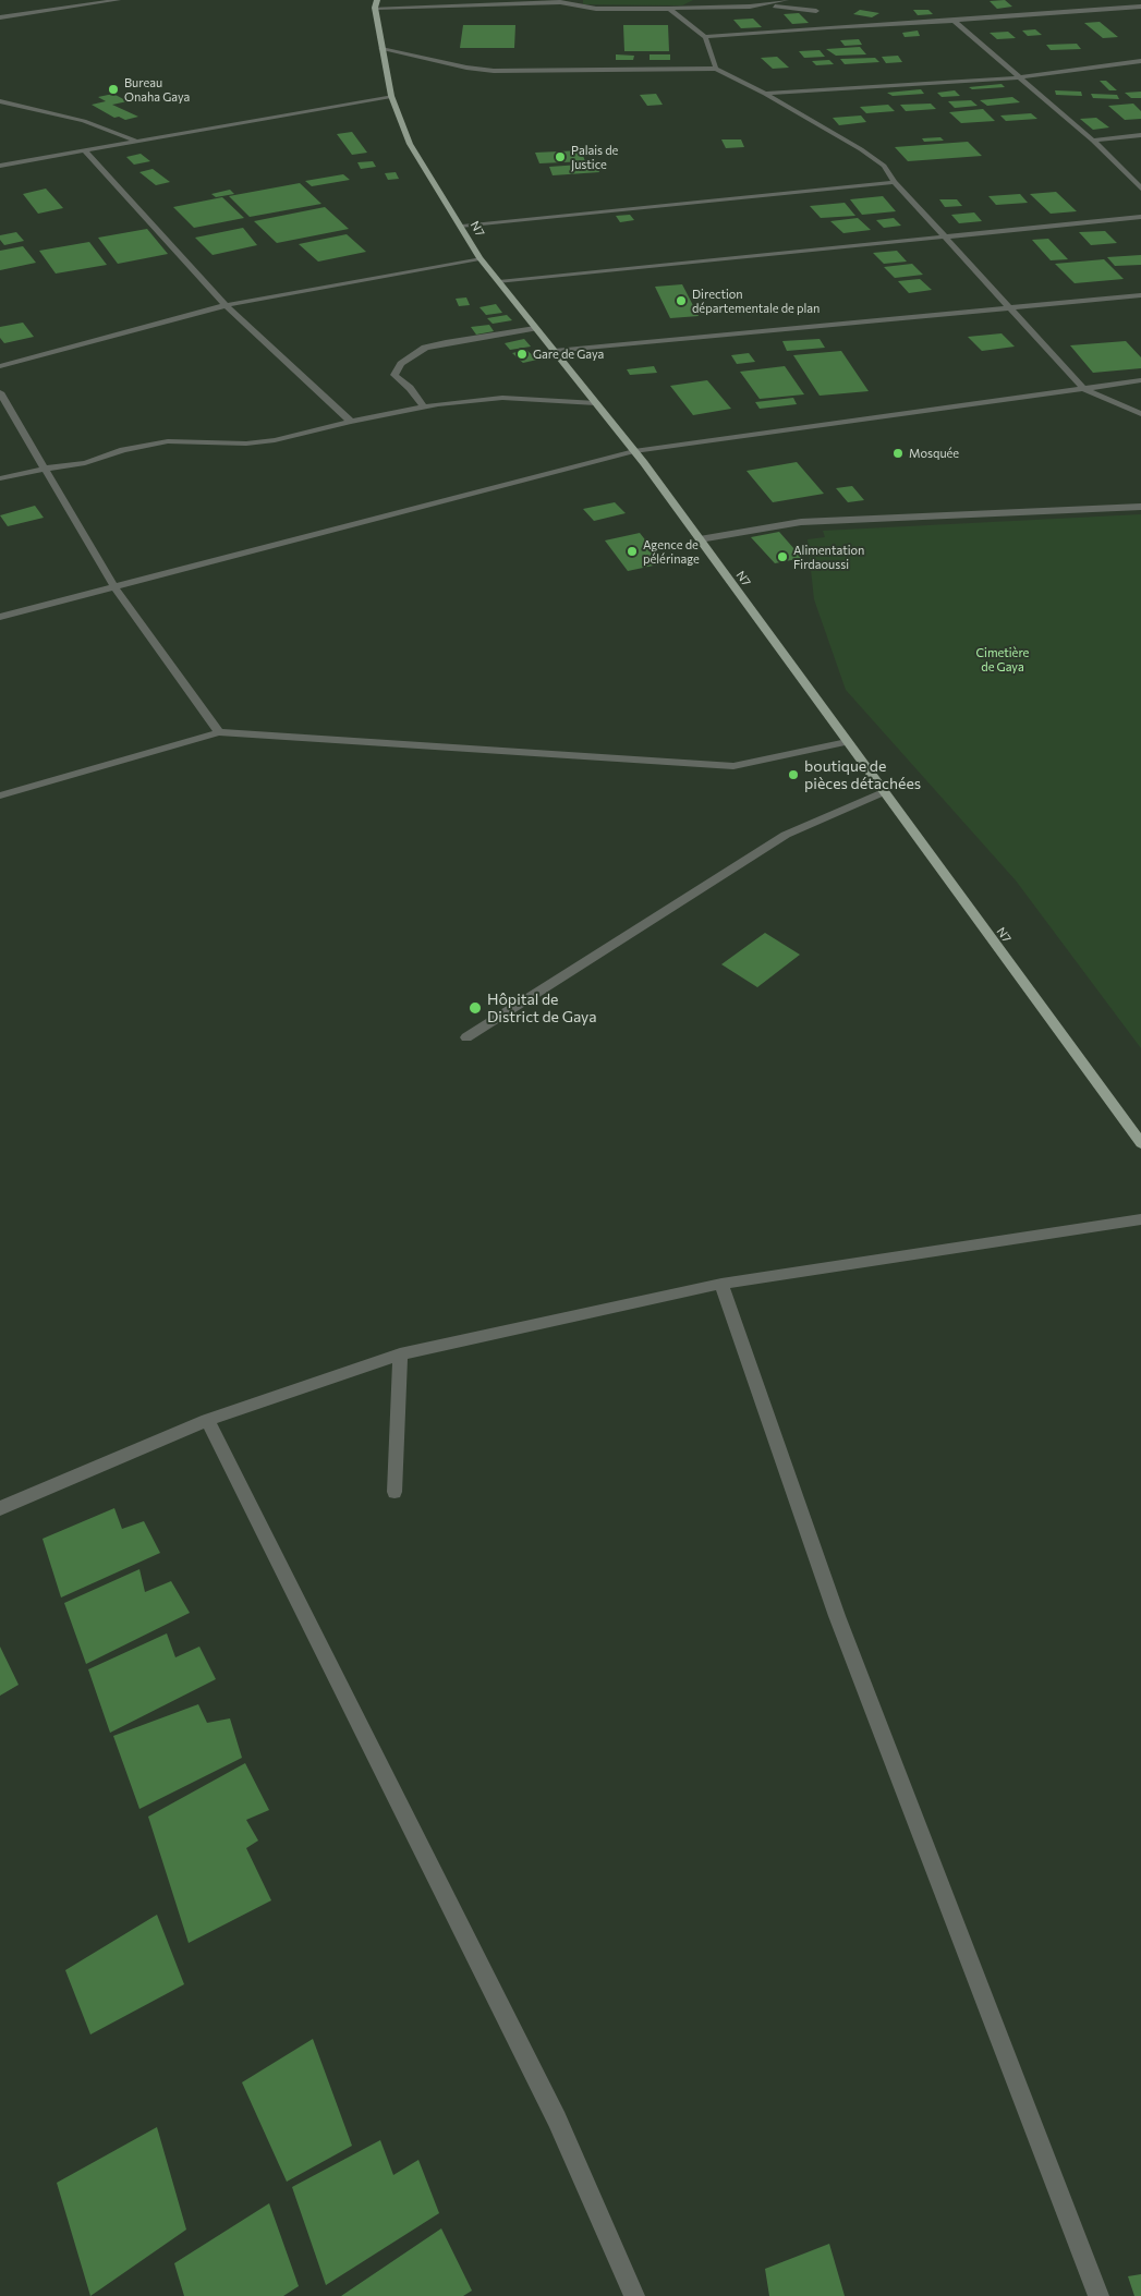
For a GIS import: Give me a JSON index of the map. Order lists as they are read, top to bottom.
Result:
{
  "streets": {
    "main road": ["N7"]
  },
  "parks": ["Cimetière de Gaya"],
  "places": [
    "Bureau Onaha Gaya",
    "Palais de Justice",
    "Direction départementale de plan",
    "Gare de Gaya",
    "Mosquée",
    "Agence de pélérinage",
    "Alimentation Firdaoussi",
    "boutique de pièces détachées",
    "Hôpital de District de Gaya"
  ]
}
